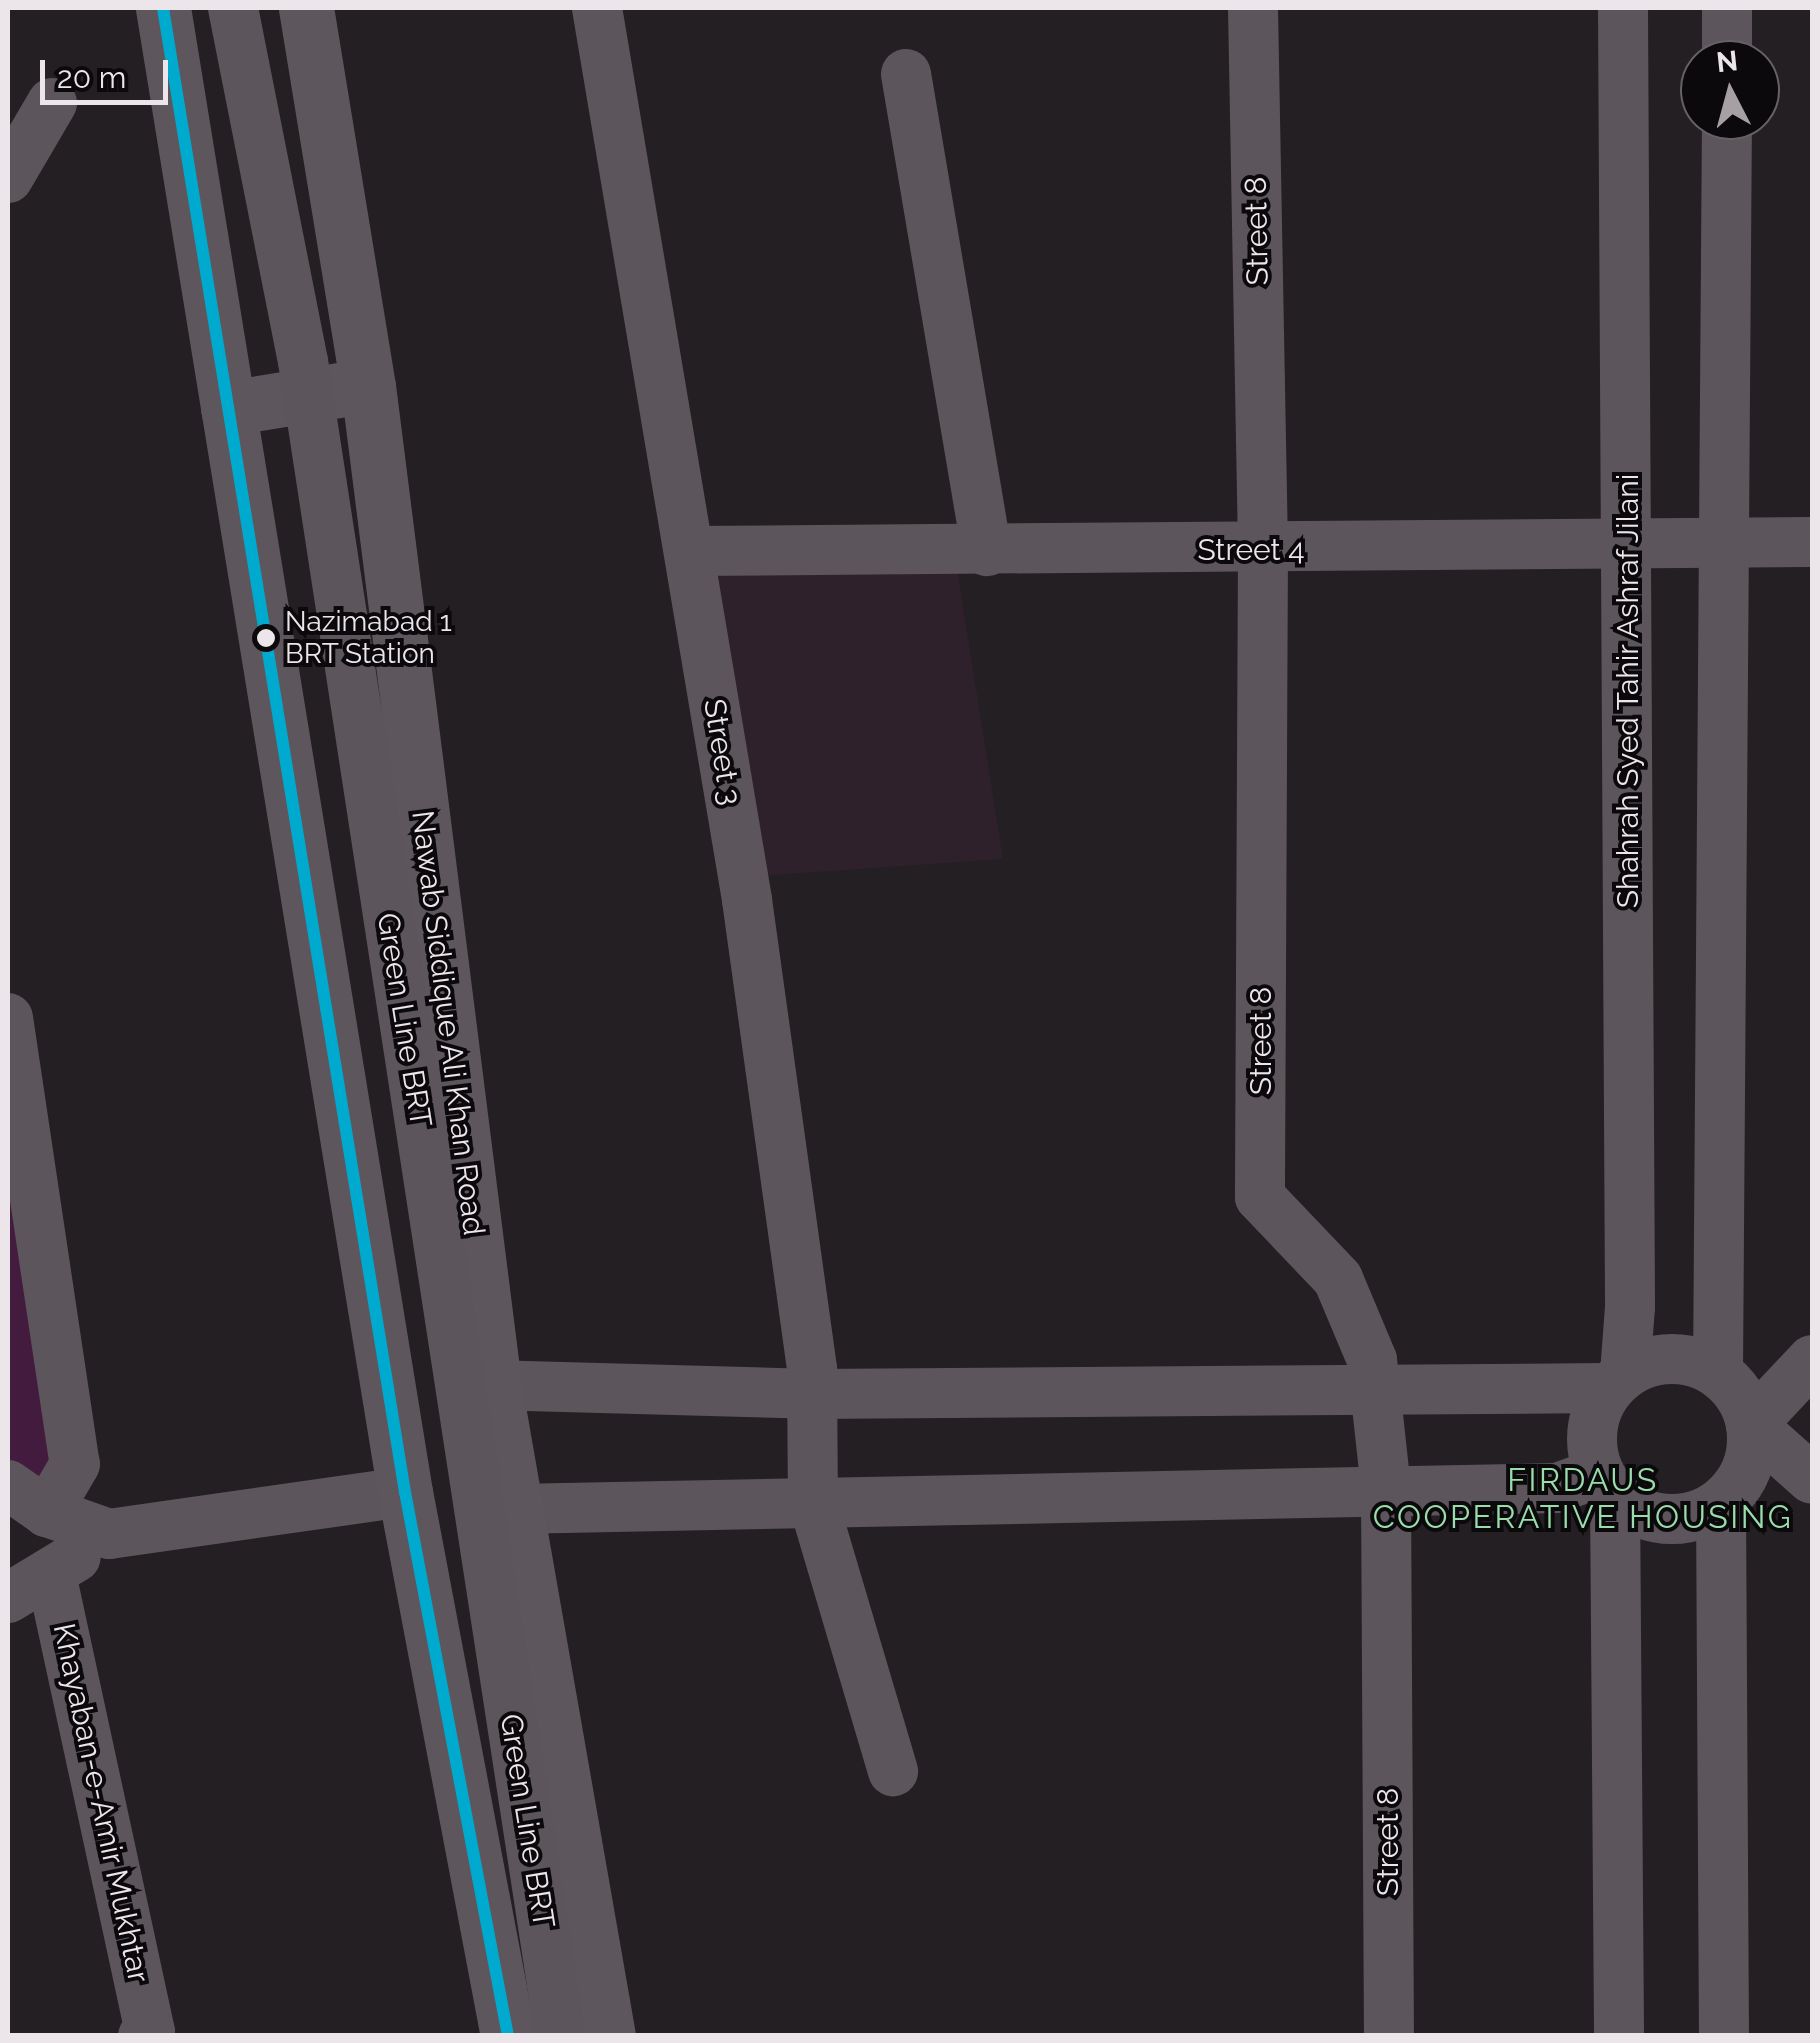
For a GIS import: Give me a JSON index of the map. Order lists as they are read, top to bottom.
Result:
{
  "streets": {
    "main road": ["Nawab Siddique Ali Khan Road"],
    "street": [
      "Street 8",
      "Street 4",
      "Shahrah Syed Tahir Ashraf Jilani",
      "Street 3",
      "Green Line BRT",
      "Khayaban-e-Amir Mukhtar"
    ]
  },
  "crossings": [
    ["Street 8", "Street 4"],
    ["Street 4", "Shahrah Syed Tahir Ashraf Jilani"],
    ["Street 4", "Street 3"]
  ],
  "districts": ["FIRDAUS COOPERATIVE HOUSING"],
  "places": ["Nazimabad 1 BRT Station"],
  "scale_bar": "20 m",
  "north": "top"
}
